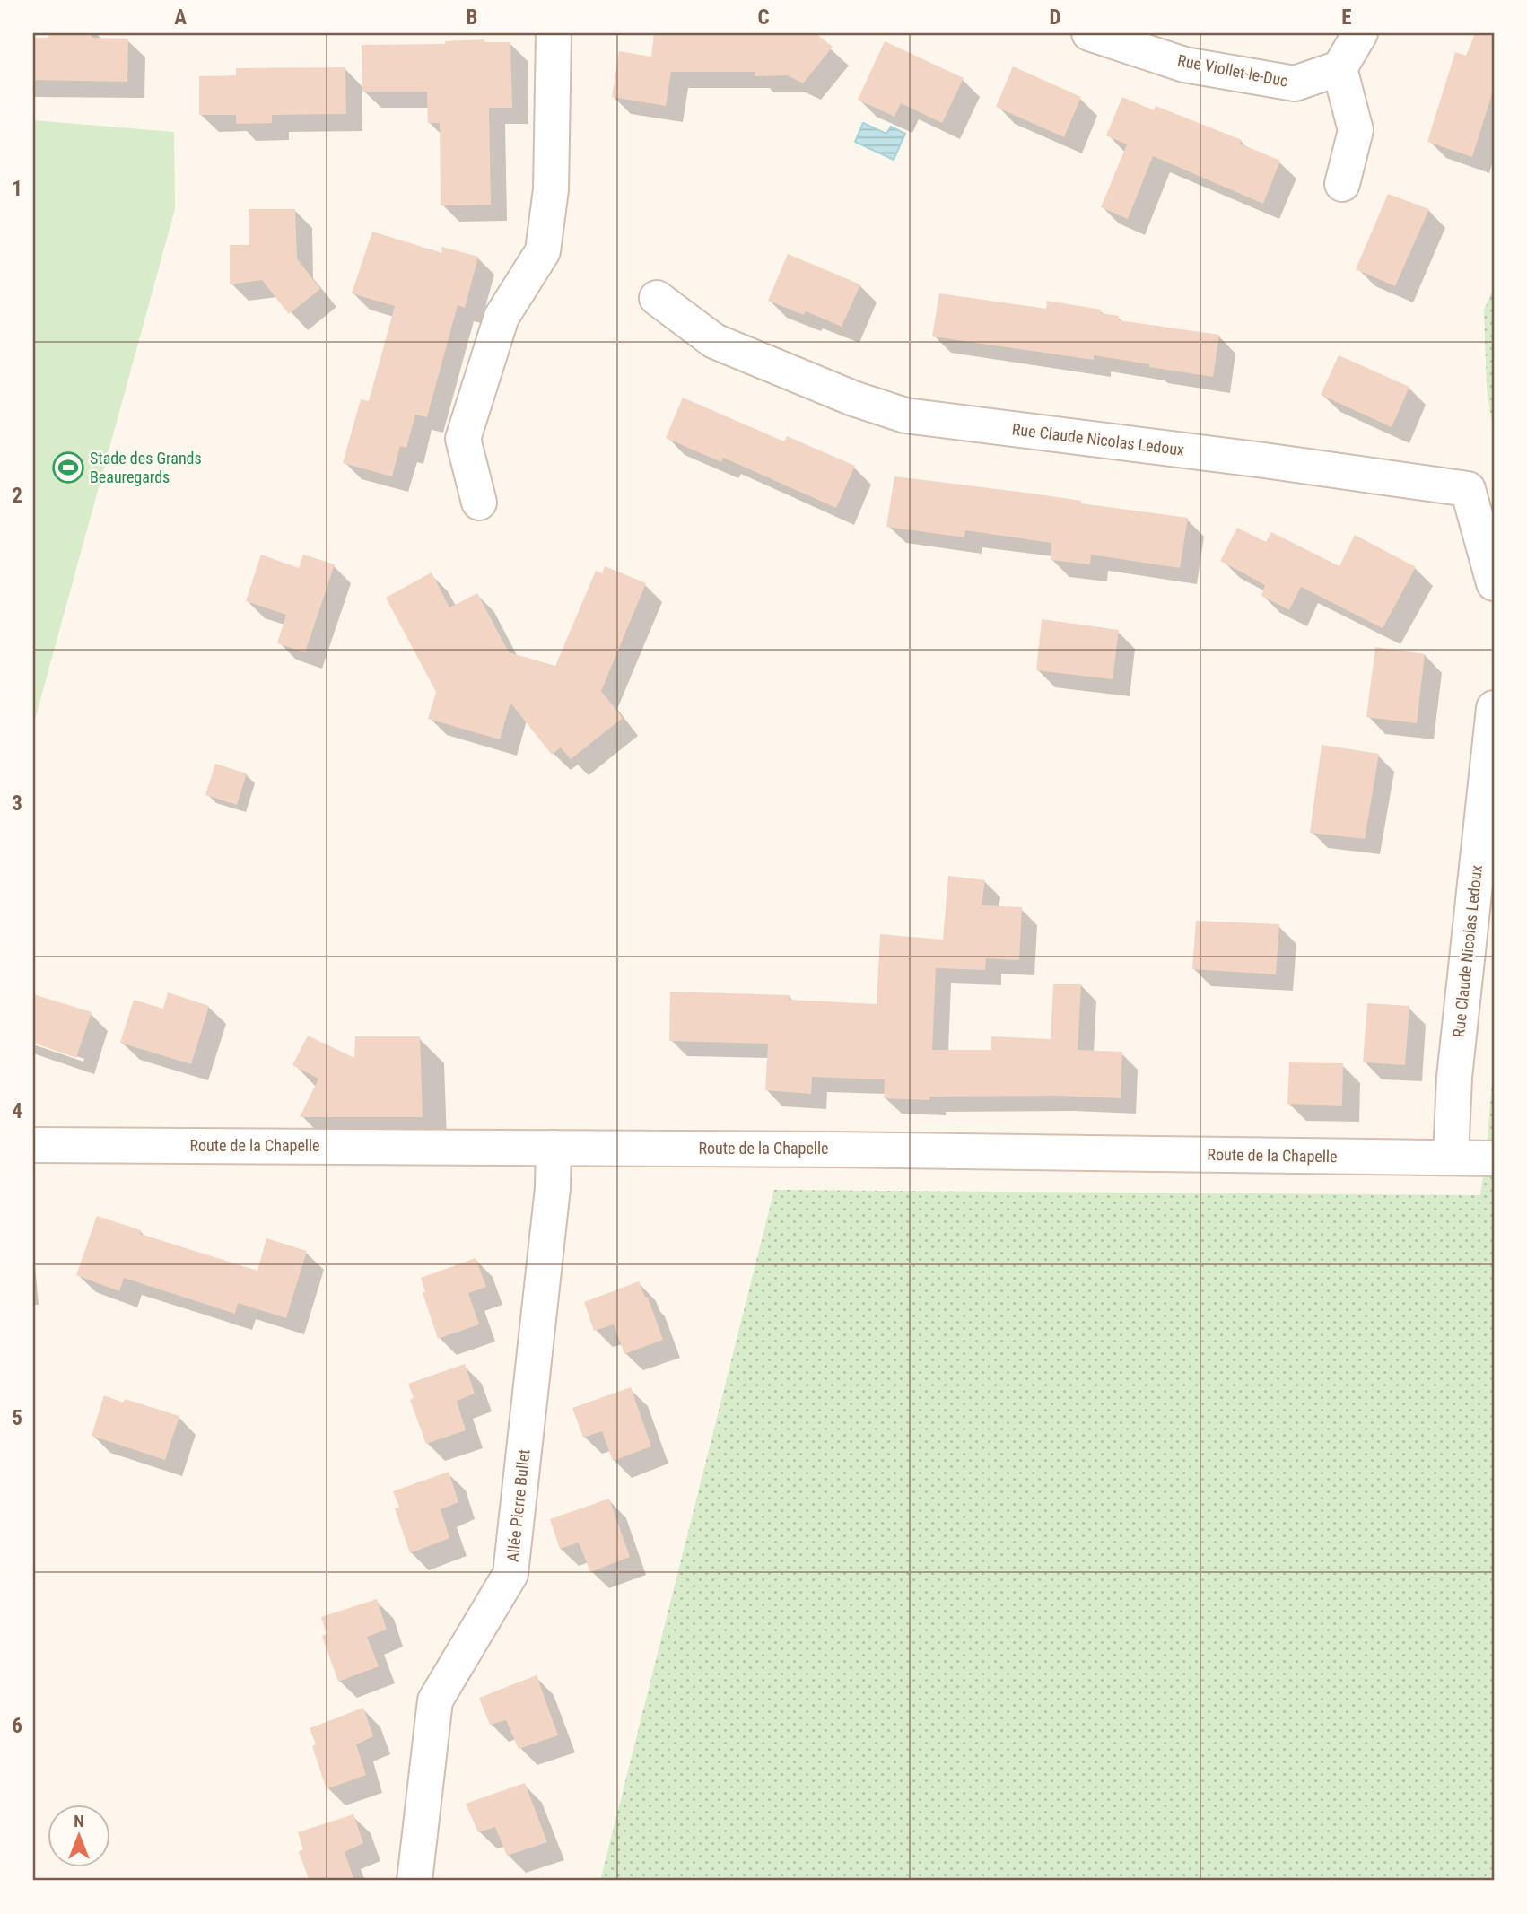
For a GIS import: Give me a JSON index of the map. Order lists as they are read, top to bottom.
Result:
{
  "streets": {
    "street": [
      "Rue Viollet-le-Duc",
      "Rue Claude Nicolas Ledoux",
      "Route de la Chapelle",
      "Allée Pierre Bullet"
    ]
  },
  "crossings": [
    ["Rue Claude Nicolas Ledoux", "Route de la Chapelle"],
    ["Route de la Chapelle", "Allée Pierre Bullet"]
  ],
  "places": {
    "sports": ["Stade des Grands Beauregards"]
  },
  "north": "top",
  "grid": {
    "columns": [
      "A",
      "B",
      "C",
      "D",
      "E"
    ],
    "rows": [
      "1",
      "2",
      "3",
      "4",
      "5",
      "6"
    ]
  }
}
